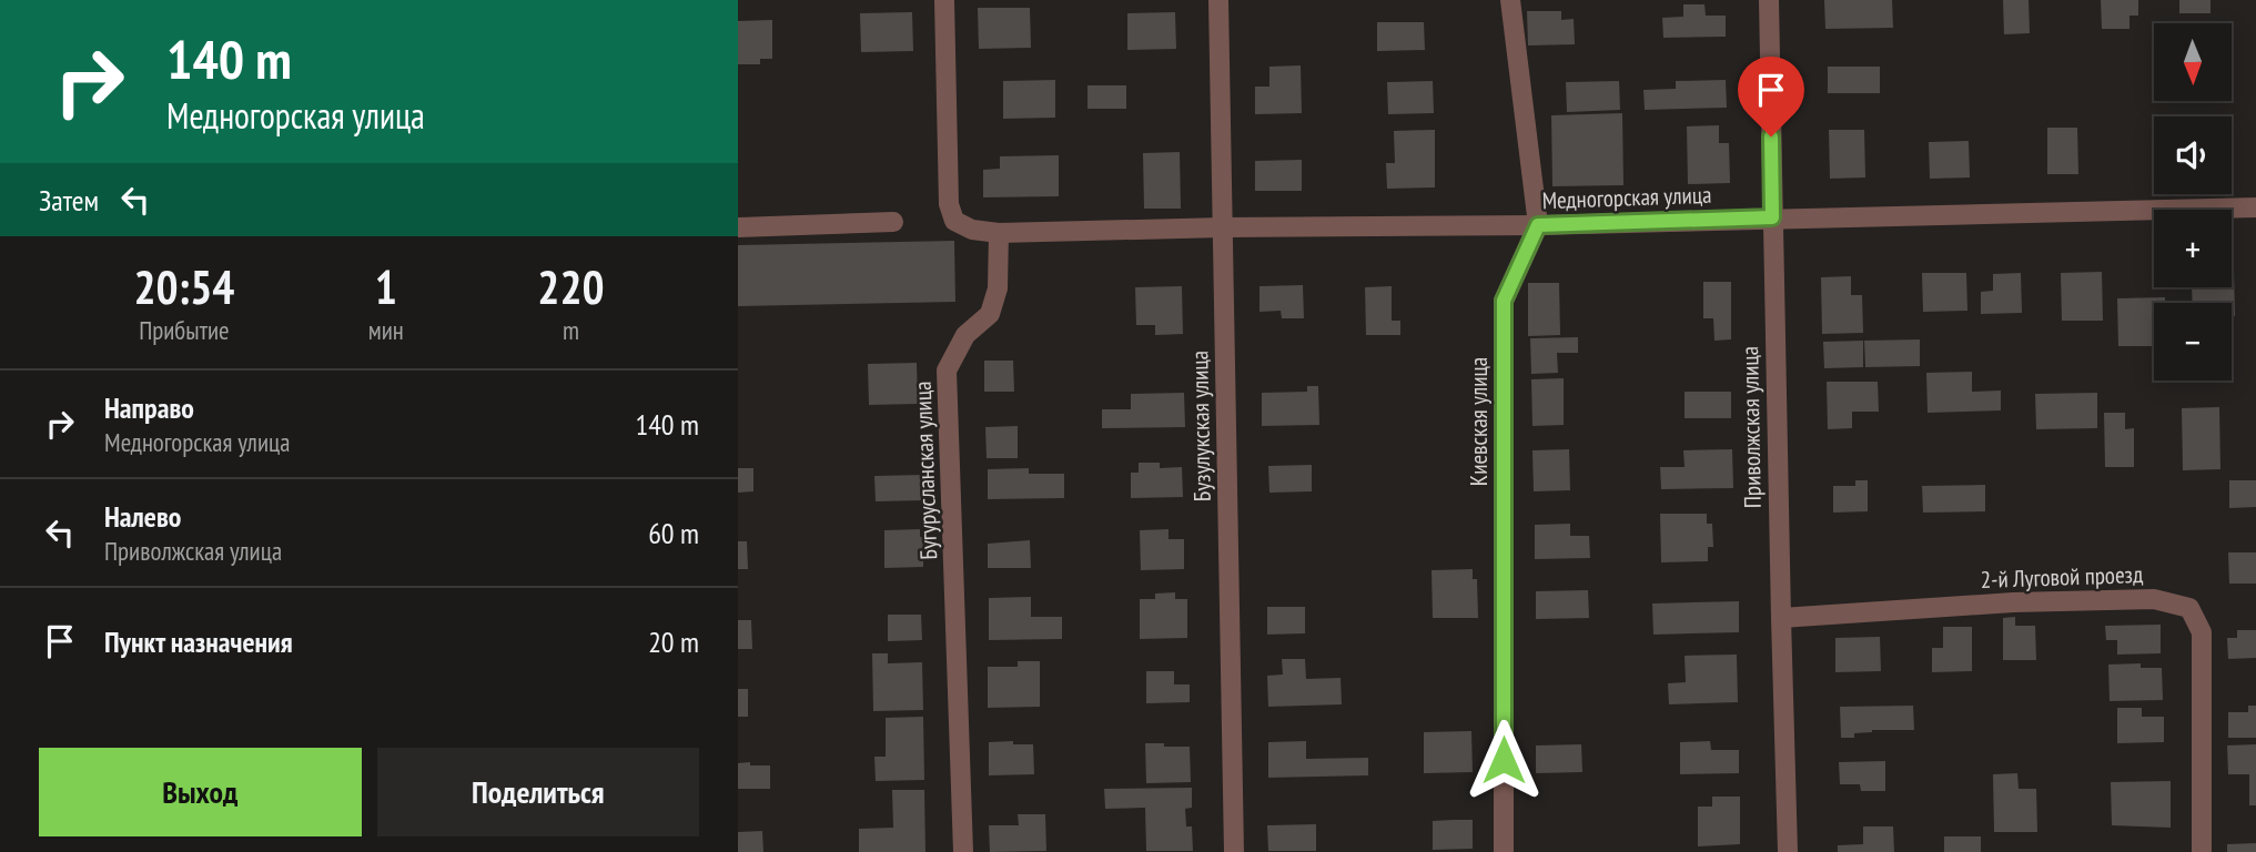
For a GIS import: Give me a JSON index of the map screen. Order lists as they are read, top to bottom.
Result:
{
  "streets": {
    "street": [
      "Медногорская улица",
      "Киевская улица",
      "Бузулукская улица",
      "Приволжская улица",
      "Бугурусланская улица",
      "2-й Луговой проезд"
    ]
  },
  "crossings": [
    ["Медногорская улица", "Киевская улица"],
    ["Медногорская улица", "Бузулукская улица"],
    ["Медногорская улица", "Приволжская улица"],
    ["Медногорская улица", "Бугурусланская улица"],
    ["Приволжская улица", "2-й Луговой проезд"]
  ],
  "north": "bottom",
  "page": {
    "turn": ["140 m", "Медногорская улица"],
    "map_buttons": ["+", "−"],
    "then": "Затем",
    "eta": [
      "20:54",
      "Прибытие",
      "1",
      "мин",
      "220",
      "m"
    ],
    "list": [
      {
        "name": "Направо",
        "note": "Медногорская улица",
        "value": "140 m"
      },
      {
        "name": "Налево",
        "note": "Приволжская улица",
        "value": "60 m"
      },
      {
        "name": "Пункт назначения",
        "value": "20 m"
      }
    ],
    "buttons": ["Выход", "Поделиться"]
  }
}
